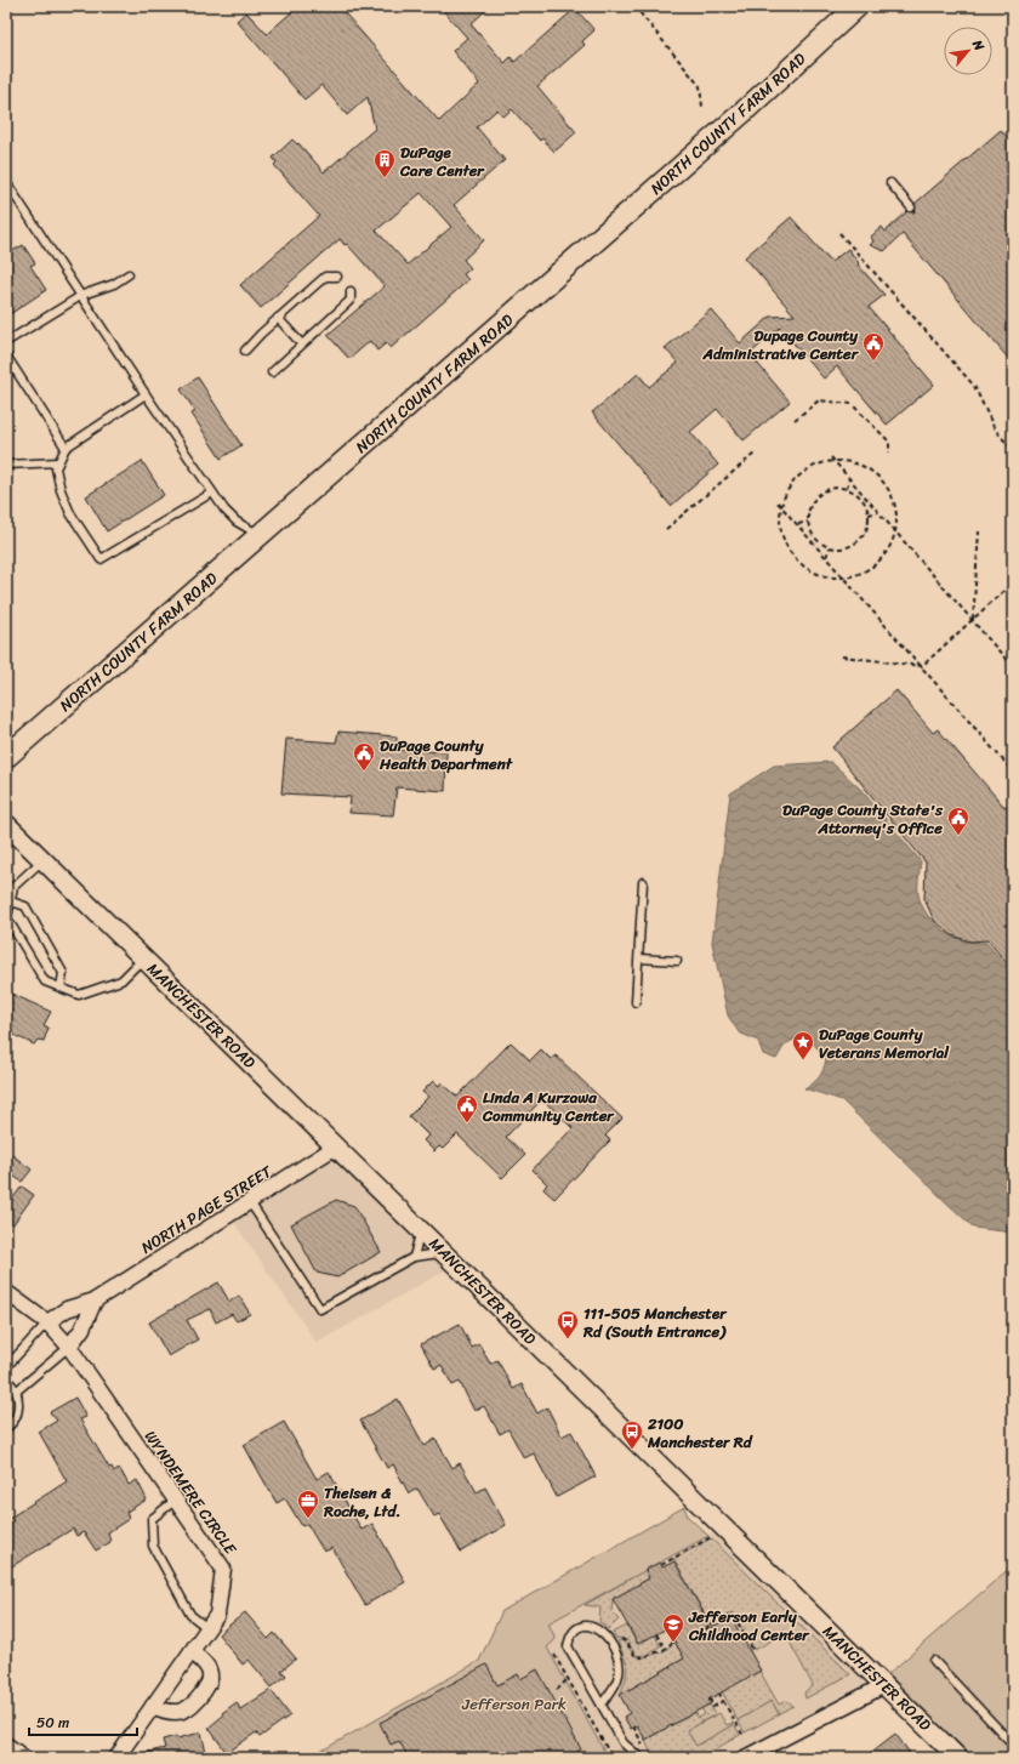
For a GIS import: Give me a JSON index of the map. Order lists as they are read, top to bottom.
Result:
{
  "streets": {
    "main road": ["NORTH COUNTY FARM ROAD"],
    "street": ["MANCHESTER ROAD", "NORTH PAGE STREET", "WYNDEMERE CIRCLE"]
  },
  "crossings": [
    ["MANCHESTER ROAD", "NORTH PAGE STREET"],
    ["NORTH PAGE STREET", "WYNDEMERE CIRCLE"]
  ],
  "parks": ["Jefferson Park"],
  "places": {
    "building": ["DuPage Care Center"],
    "public building": [
      "Dupage County Administrative Center",
      "DuPage County Health Department",
      "DuPage County State's Attorney's Office",
      "Linda A Kurzawa Community Center"
    ],
    "place": ["DuPage County Veterans Memorial"],
    "bus stop": ["111-505 Manchester Rd (South Entrance)", "2100 Manchester Rd"],
    "office": ["Theisen & Roche, Ltd."],
    "school or university": ["Jefferson Early Childhood Center"]
  },
  "scale_bar": "50 m",
  "north": "top right"
}
